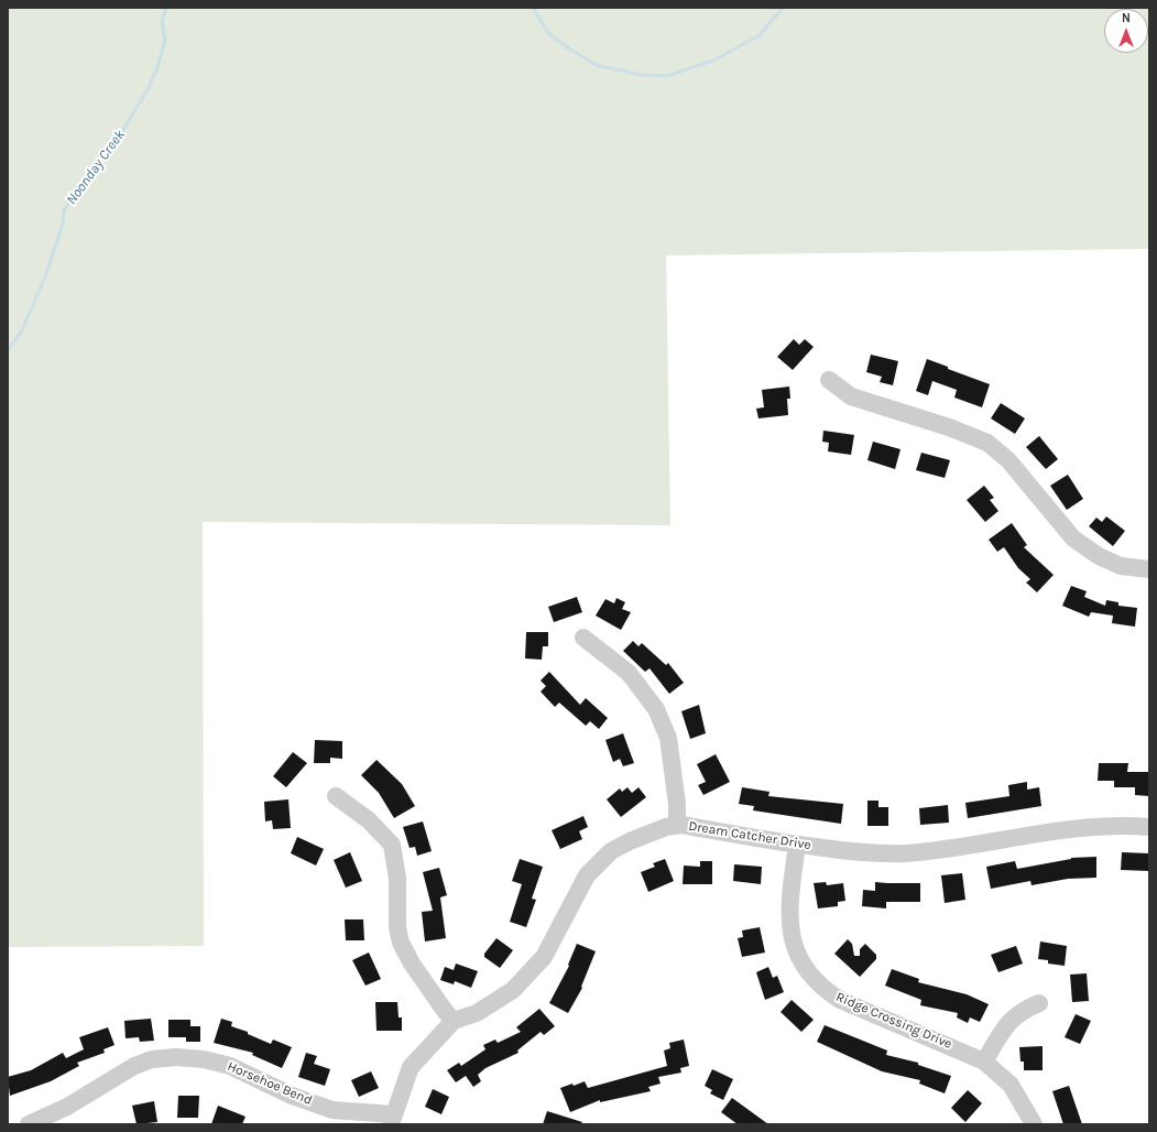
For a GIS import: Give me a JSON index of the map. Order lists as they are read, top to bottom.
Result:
{
  "streets": {
    "street": ["Dream Catcher Drive", "Ridge Crossing Drive", "Horsehoe Bend"]
  },
  "crossings": [
    ["Dream Catcher Drive", "Ridge Crossing Drive"]
  ],
  "water": ["Noonday Creek"],
  "north": "top"
}
